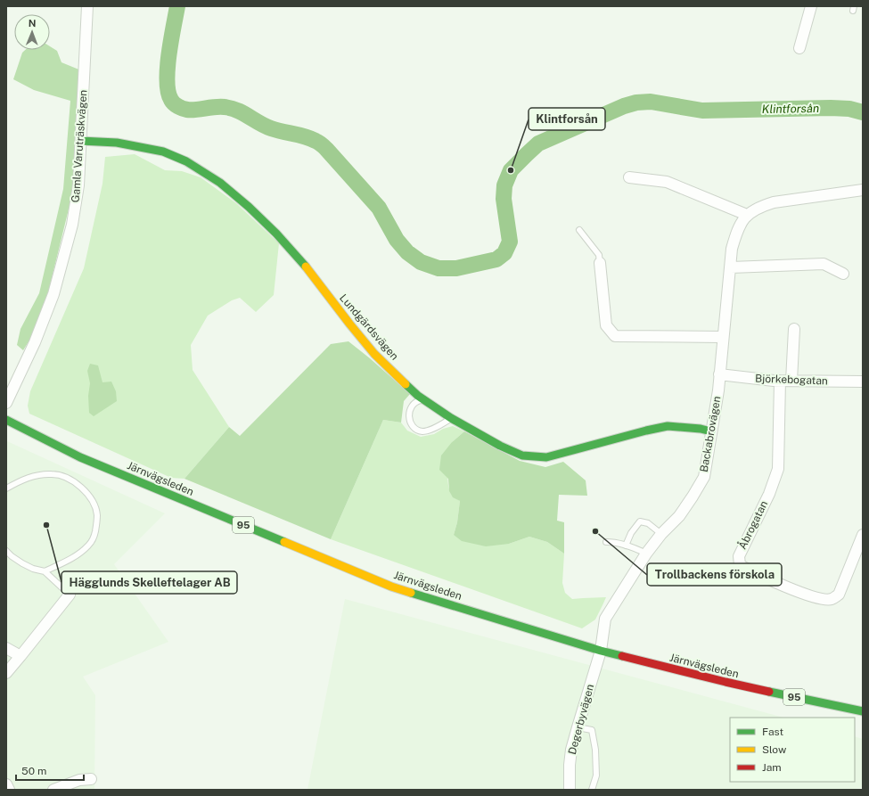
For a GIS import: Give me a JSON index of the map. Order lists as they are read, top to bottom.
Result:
{
  "streets": {
    "main road": ["Lundgärdsvägen", "Järnvägsleden", "95"],
    "street": [
      "Gamla Varuträskvägen",
      "Björkebogatan",
      "Backabrovägen",
      "Åbrogatan",
      "Degerbyvägen"
    ]
  },
  "crossings": [
    ["Gamla Varuträskvägen", "Lundgärdsvägen"],
    ["Lundgärdsvägen", "Backabrovägen"],
    ["Björkebogatan", "Backabrovägen"],
    ["Björkebogatan", "Åbrogatan"],
    ["Backabrovägen", "Järnvägsleden"],
    ["Backabrovägen", "Degerbyvägen"],
    ["Järnvägsleden", "Degerbyvägen"]
  ],
  "water": ["Klintforsån"],
  "places": ["Klintforsån", "Hägglunds Skelleftelager AB", "Trollbackens förskola"],
  "legend": ["Fast", "Slow", "Jam"],
  "scale_bar": "50 m",
  "north": "top"
}
